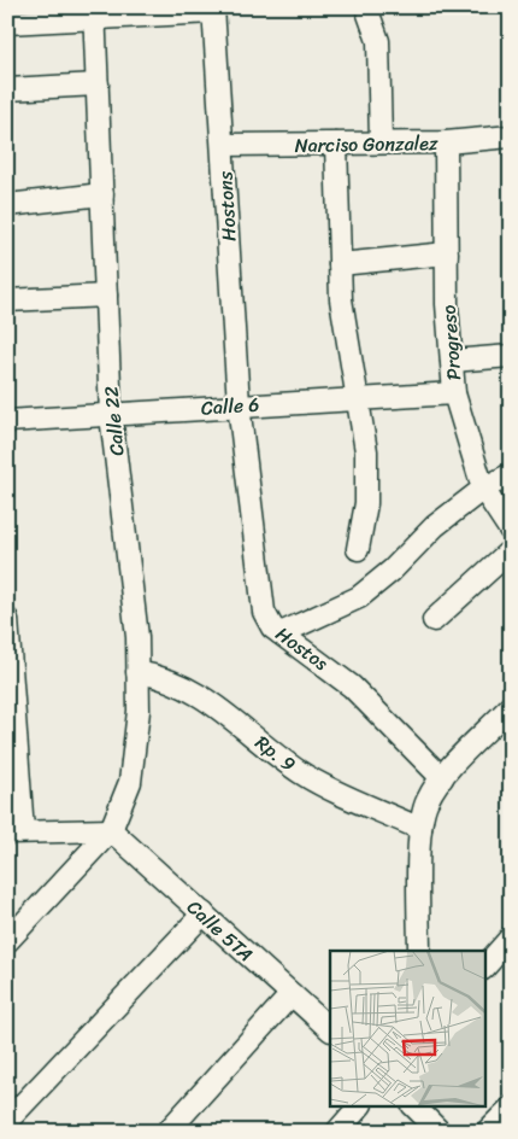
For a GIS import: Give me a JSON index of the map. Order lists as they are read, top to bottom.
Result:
{
  "streets": {
    "street": [
      "Narciso Gonzalez",
      "Hostons",
      "Progreso",
      "Calle 6",
      "Calle 22",
      "Hostos",
      "Rp. 9",
      "Calle 5TA"
    ]
  },
  "crossings": [
    ["Narciso Gonzalez", "Hostons"],
    ["Narciso Gonzalez", "Progreso"],
    ["Hostons", "Calle 6"],
    ["Hostons", "Hostos"],
    ["Progreso", "Calle 6"],
    ["Calle 6", "Calle 22"],
    ["Calle 6", "Hostos"],
    ["Calle 22", "Rp. 9"],
    ["Calle 22", "Calle 5TA"]
  ]
}
